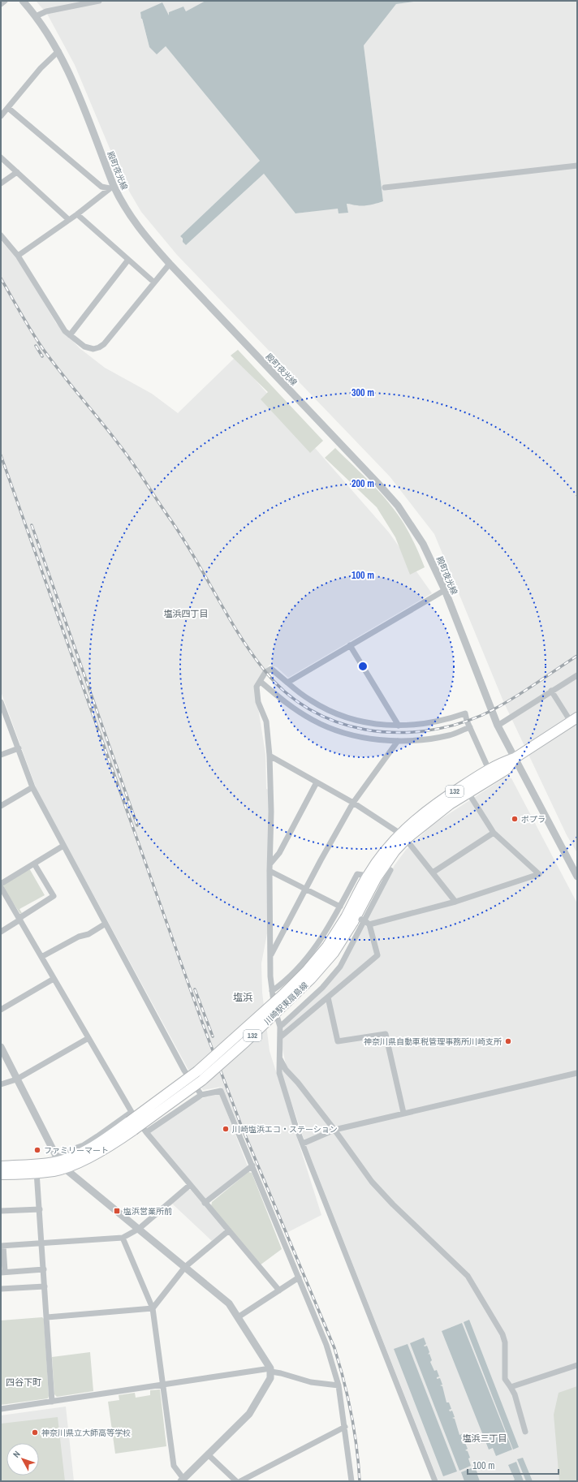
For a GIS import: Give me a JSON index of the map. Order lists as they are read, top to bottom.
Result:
{
  "streets": {
    "highway": ["132", "川崎駅東扇島線"],
    "street": ["殿町夜光線"]
  },
  "crossings": [
    ["殿町夜光線", "川崎駅東扇島線"]
  ],
  "districts": [
    "塩浜四丁目",
    "塩浜",
    "四谷下町",
    "塩浜三丁目"
  ],
  "places": {
    "other": [
      "ポプラ",
      "神奈川県自動車税管理事務所川崎支所",
      "川崎塩浜エコ・ステーション",
      "ファミリーマート",
      "神奈川県立大師高等学校"
    ],
    "transit": ["塩浜営業所前"]
  },
  "scale_bar": "100 m",
  "north": "top left",
  "rings": ["300 m", "200 m", "100 m"]
}
